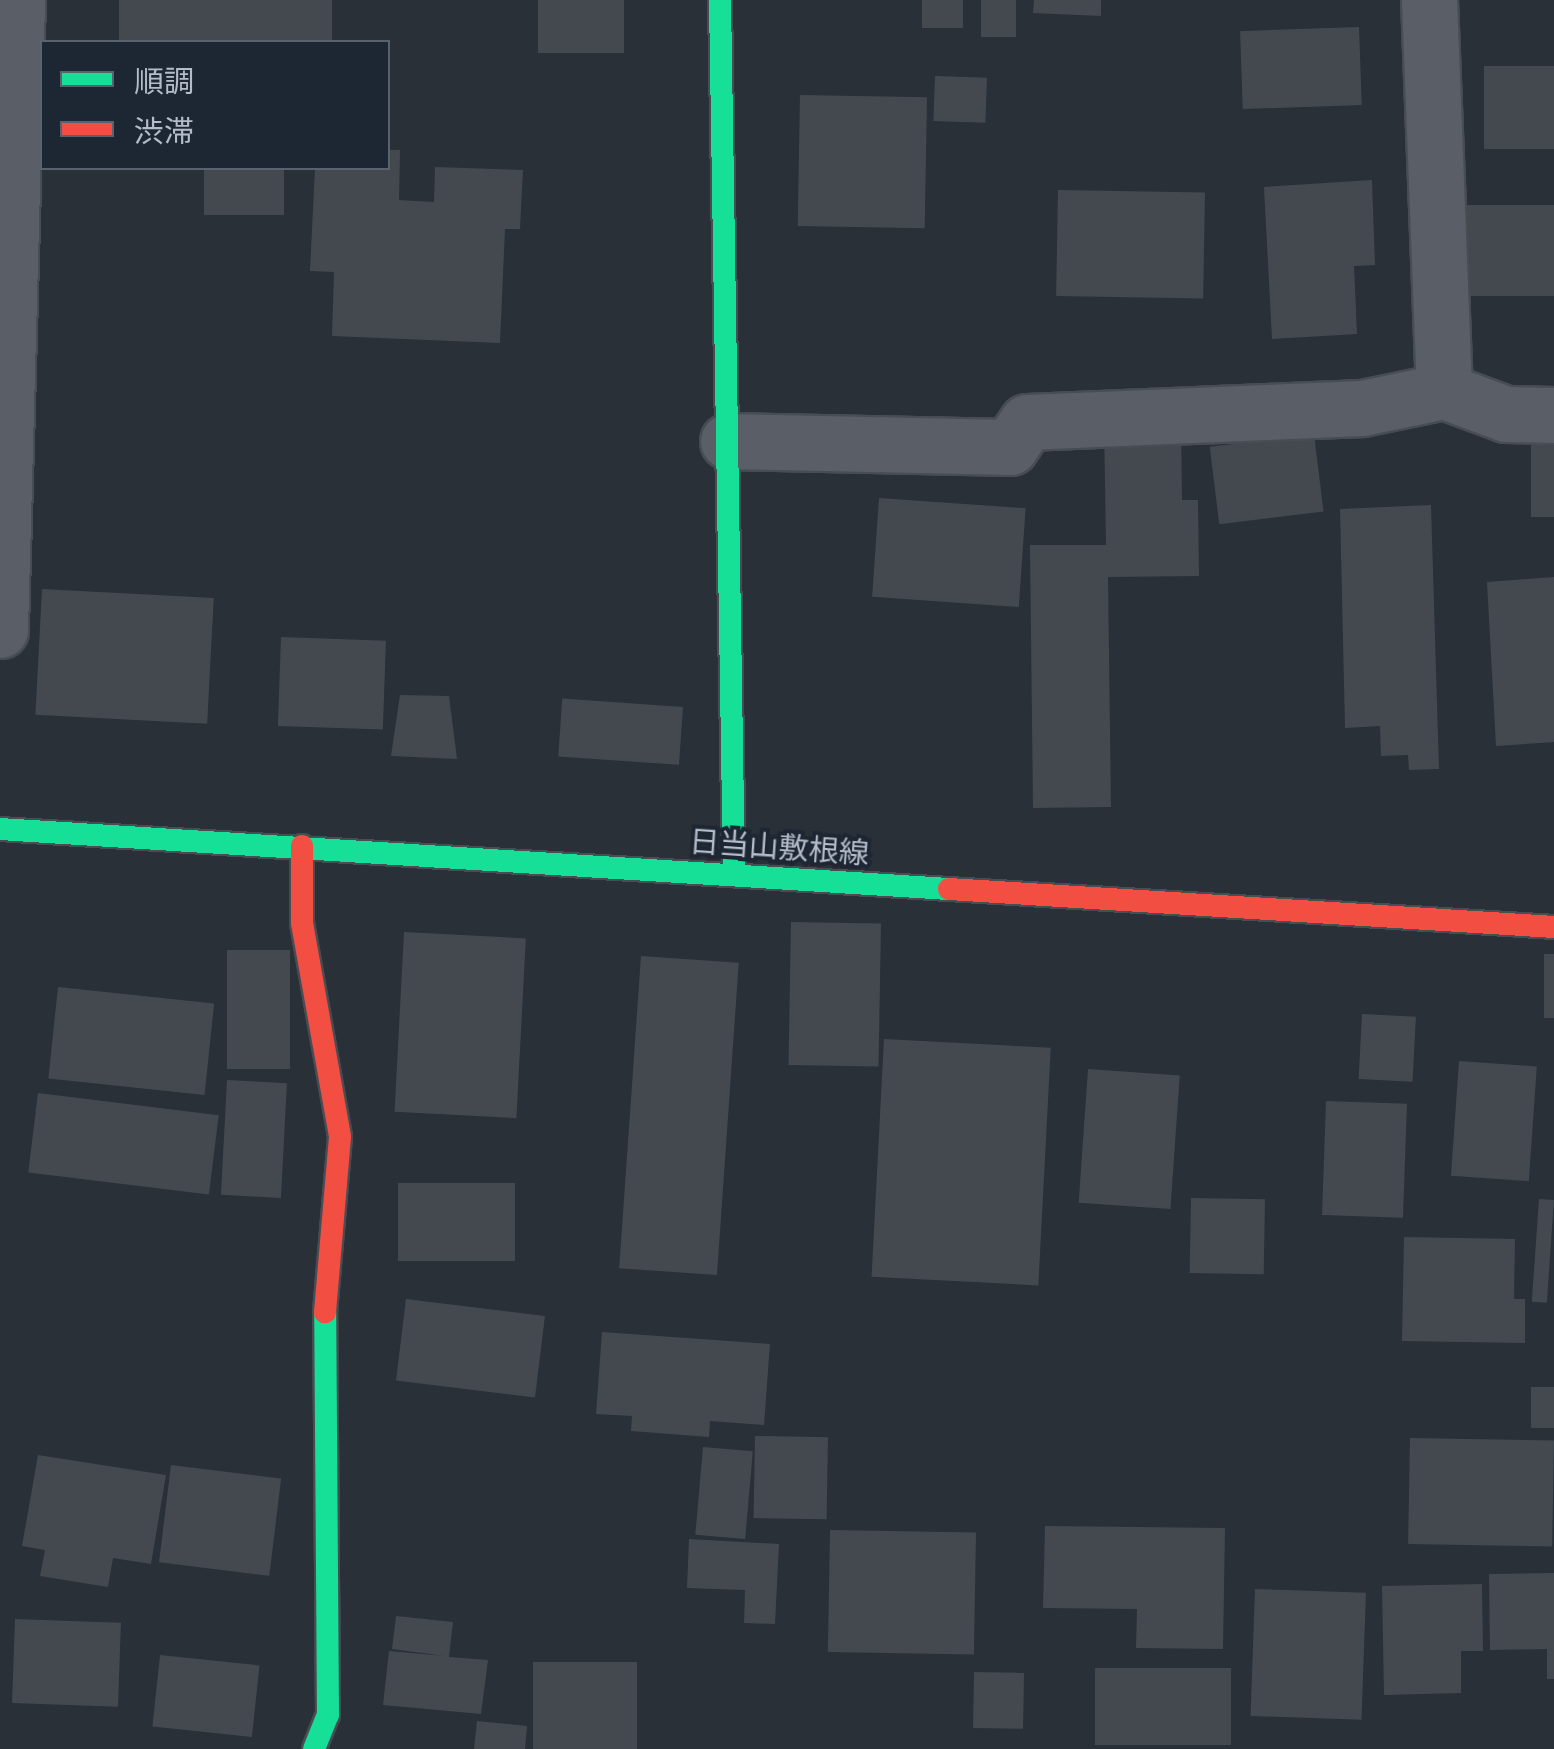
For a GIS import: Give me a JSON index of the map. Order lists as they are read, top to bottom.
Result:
{
  "streets": {
    "street": ["日当山敷根線"]
  },
  "legend": ["順調", "渋滞"]
}
